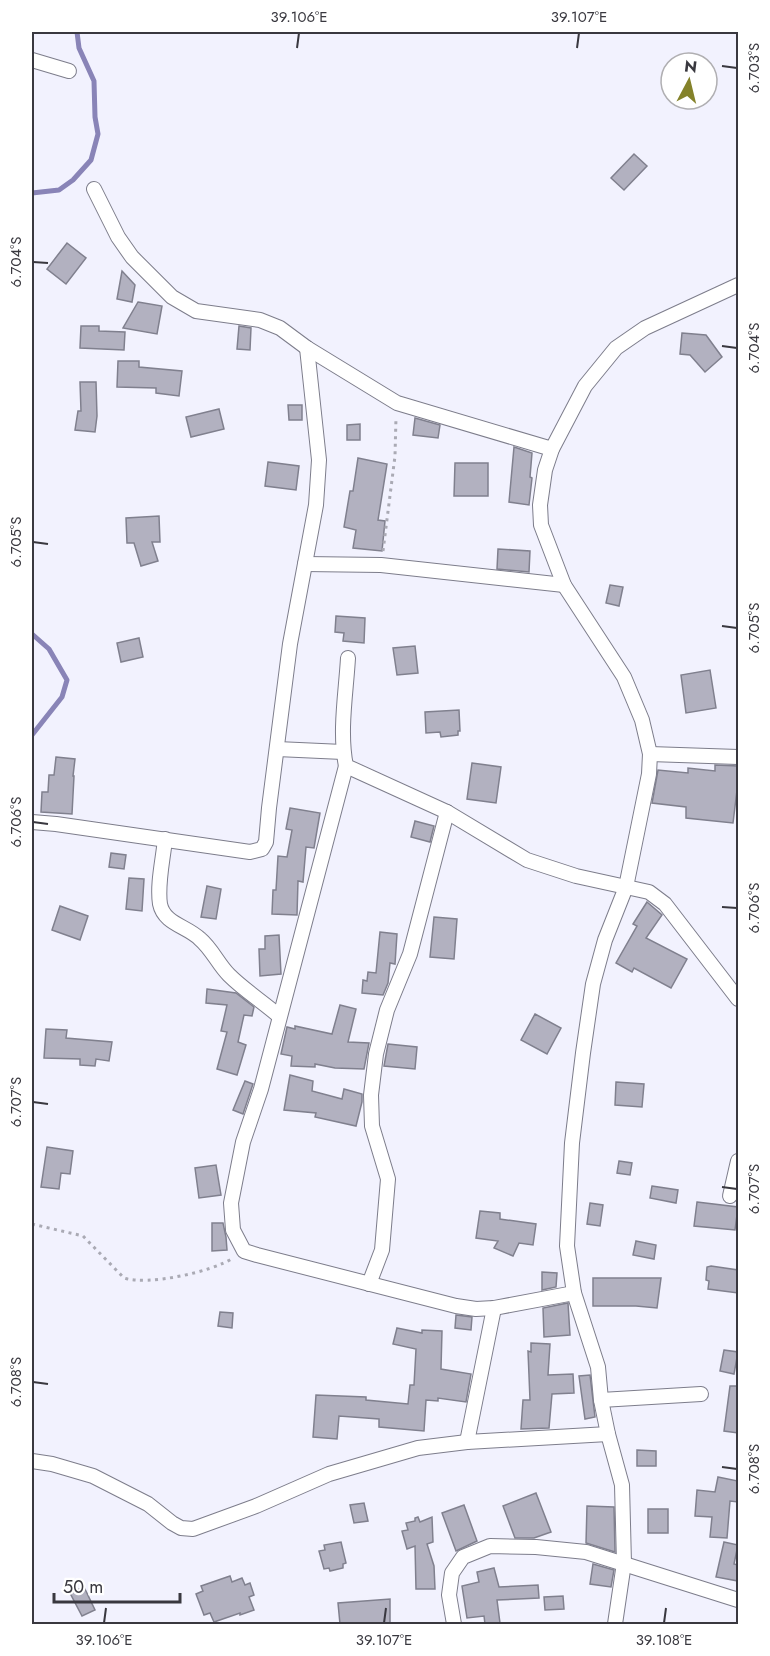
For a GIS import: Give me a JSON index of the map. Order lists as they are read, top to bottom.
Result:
{
  "scale_bar": "50 m",
  "north": "top",
  "coordinates": [
    "39.106°E",
    "39.107°E",
    "6.703°S",
    "6.704°S",
    "6.705°S",
    "6.706°S",
    "6.707°S",
    "6.708°S",
    "39.108°E"
  ]
}
